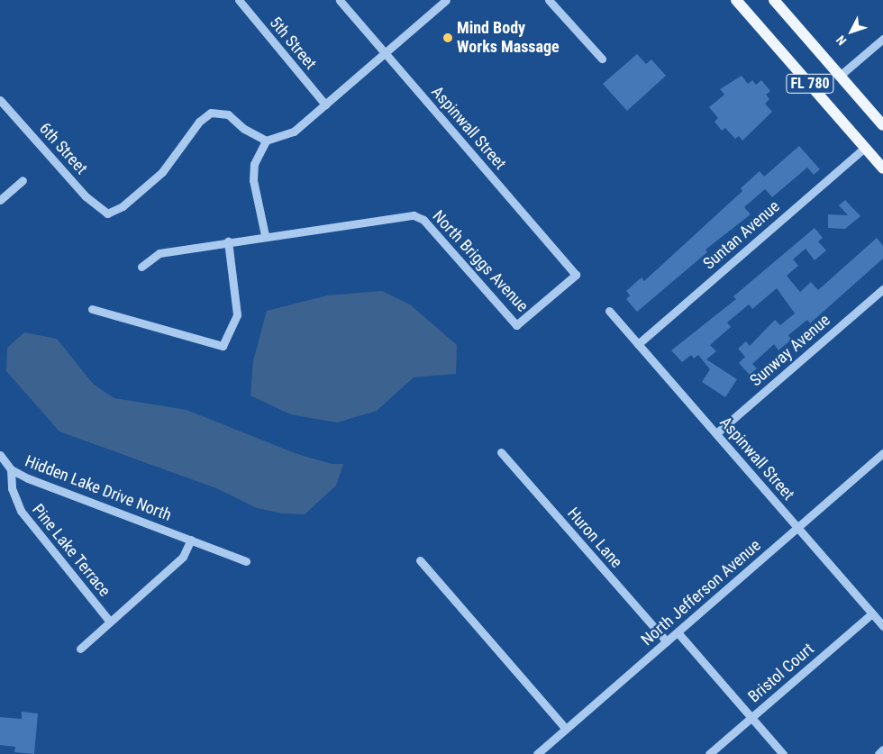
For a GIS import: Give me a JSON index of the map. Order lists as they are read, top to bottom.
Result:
{
  "streets": {
    "main road": ["FL 780"],
    "street": [
      "5th Street",
      "Aspinwall Street",
      "6th Street",
      "Suntan Avenue",
      "North Briggs Avenue",
      "Sunway Avenue",
      "Hidden Lake Drive North",
      "Huron Lane",
      "Pine Lake Terrace",
      "North Jefferson Avenue",
      "Bristol Court"
    ]
  },
  "crossings": [
    ["FL 780", "Suntan Avenue"],
    ["Aspinwall Street", "Suntan Avenue"],
    ["Aspinwall Street", "North Briggs Avenue"],
    ["Aspinwall Street", "Sunway Avenue"],
    ["Aspinwall Street", "North Jefferson Avenue"],
    ["Aspinwall Street", "Bristol Court"],
    ["Hidden Lake Drive North", "Pine Lake Terrace"],
    ["Huron Lane", "North Jefferson Avenue"]
  ],
  "places": ["Mind Body Works Massage"],
  "north": "bottom left"
}
